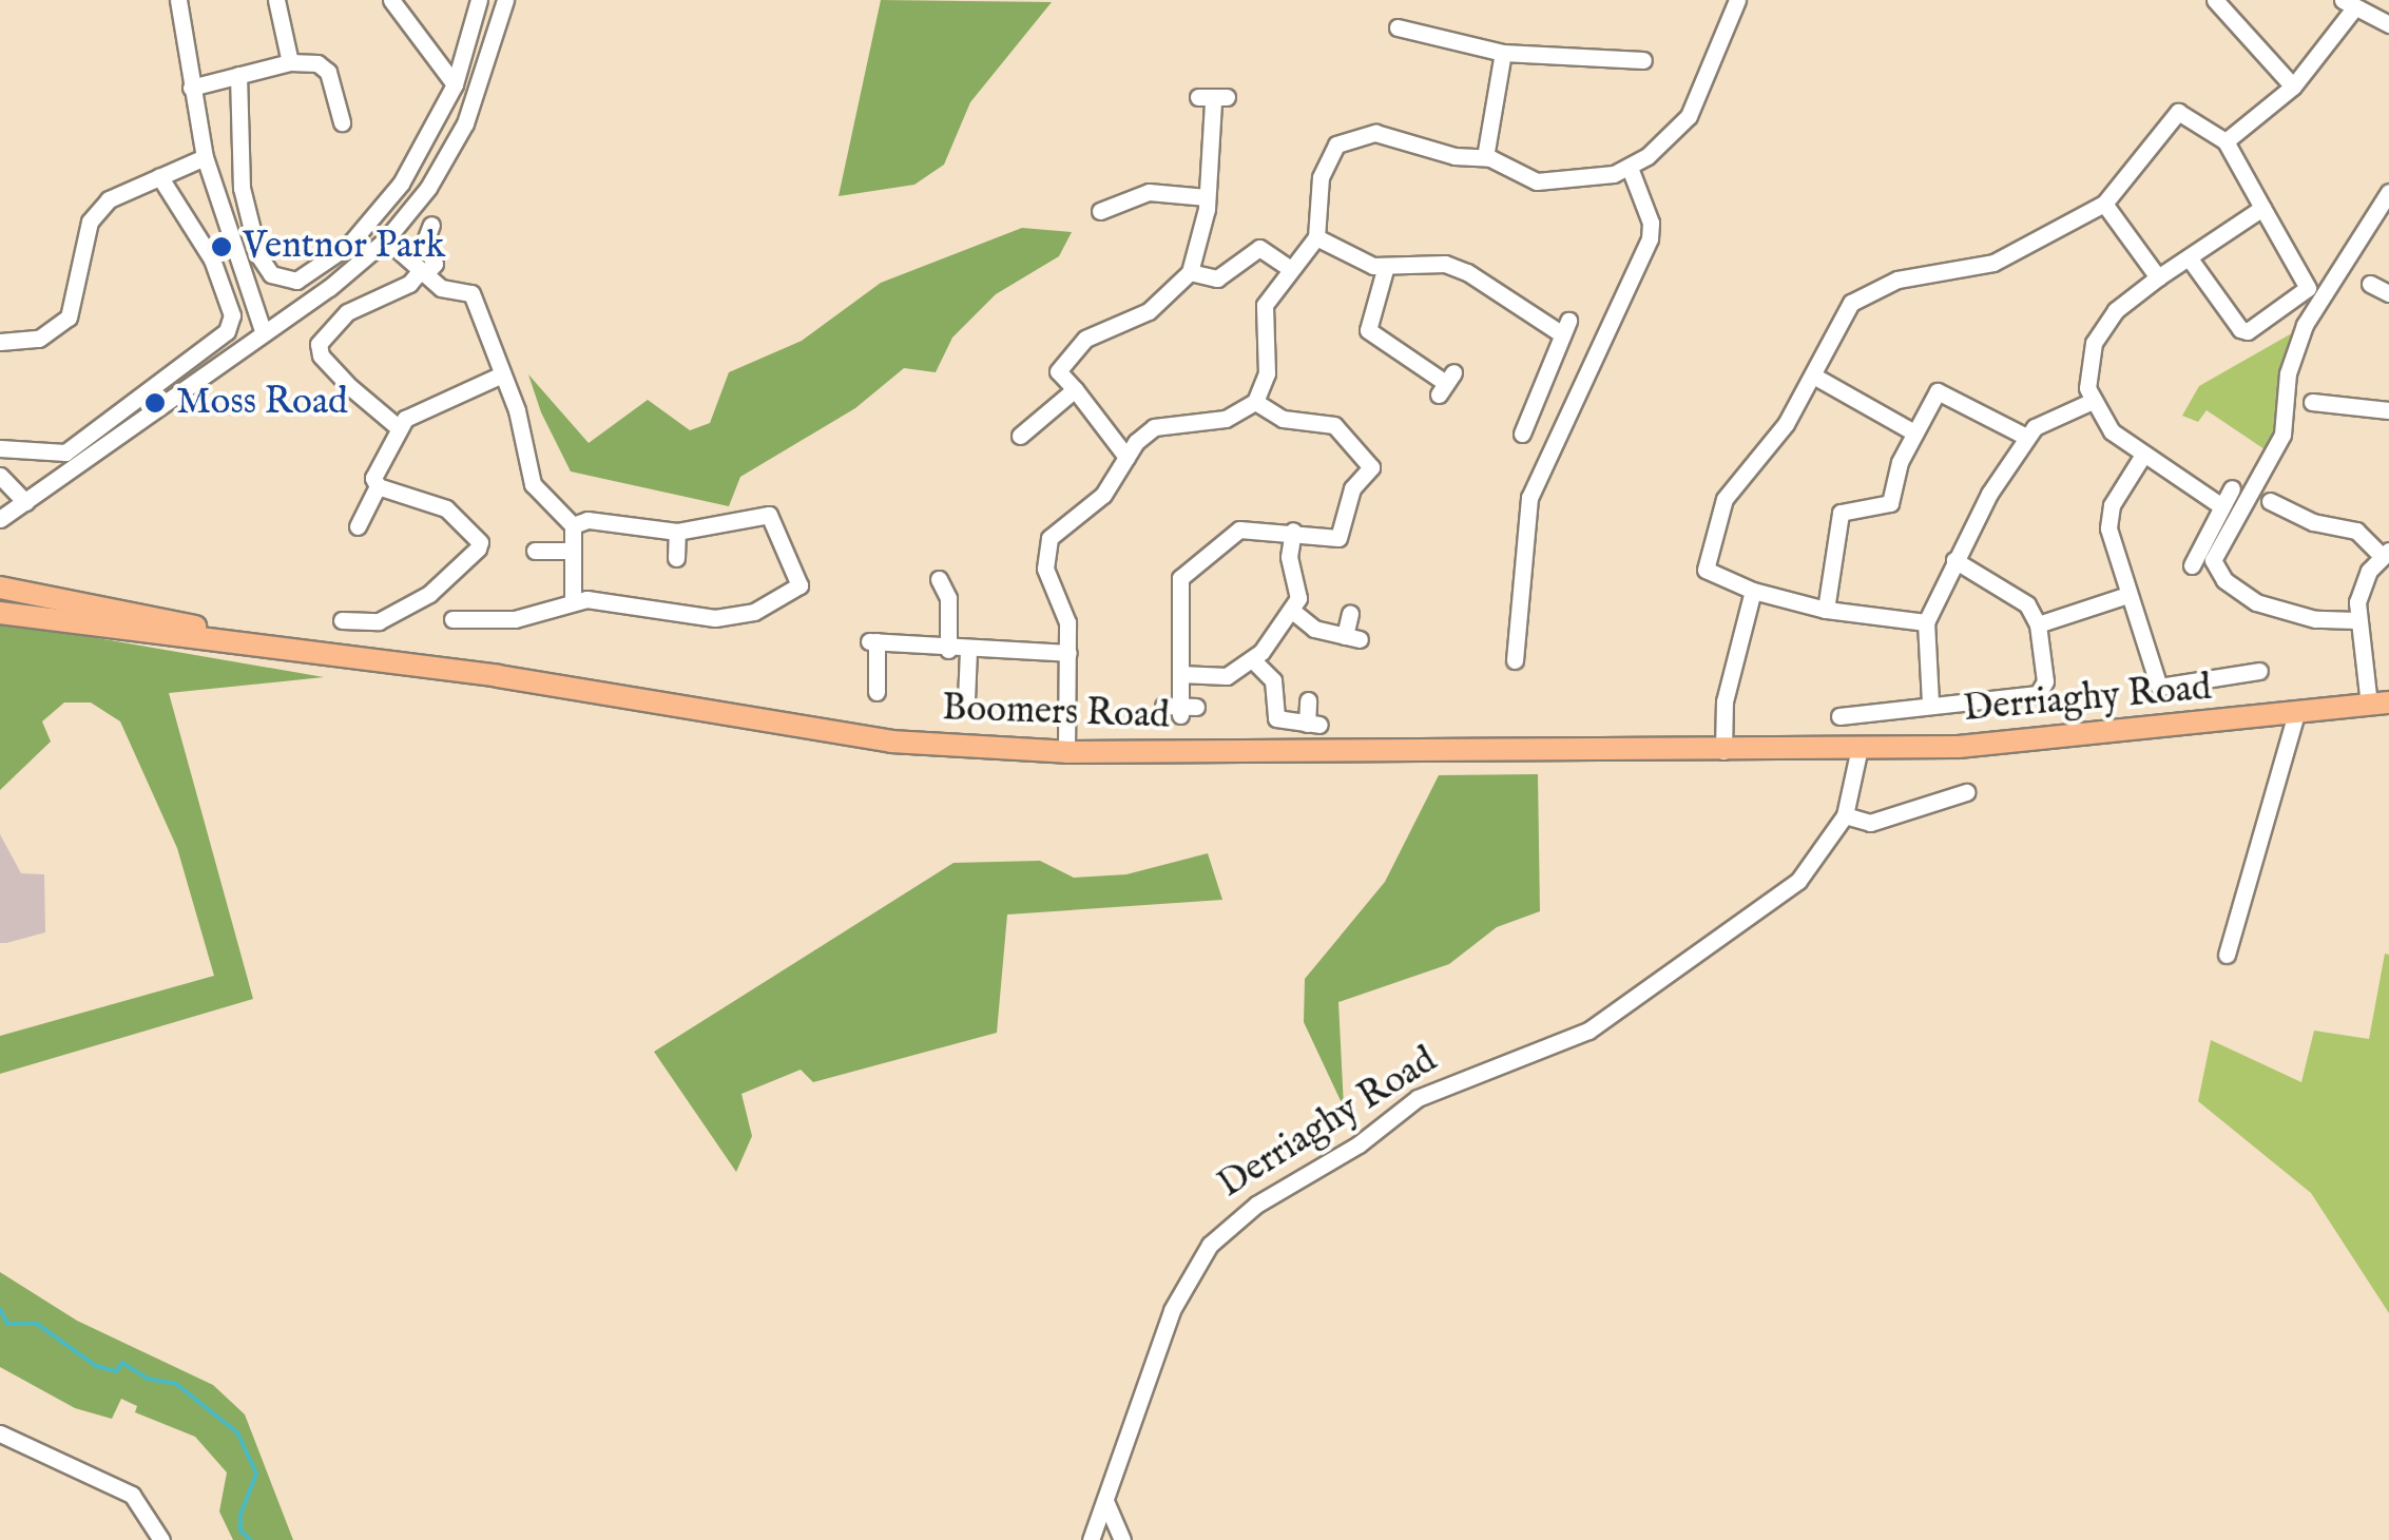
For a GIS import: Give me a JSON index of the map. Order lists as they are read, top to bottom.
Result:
{
  "streets": {
    "main road": ["Derriaghy Road", "Boomers Road"]
  },
  "crossings": [
    ["Derriaghy Road", "Boomers Road"]
  ],
  "places": ["Ventnor Park", "Moss Road"]
}
